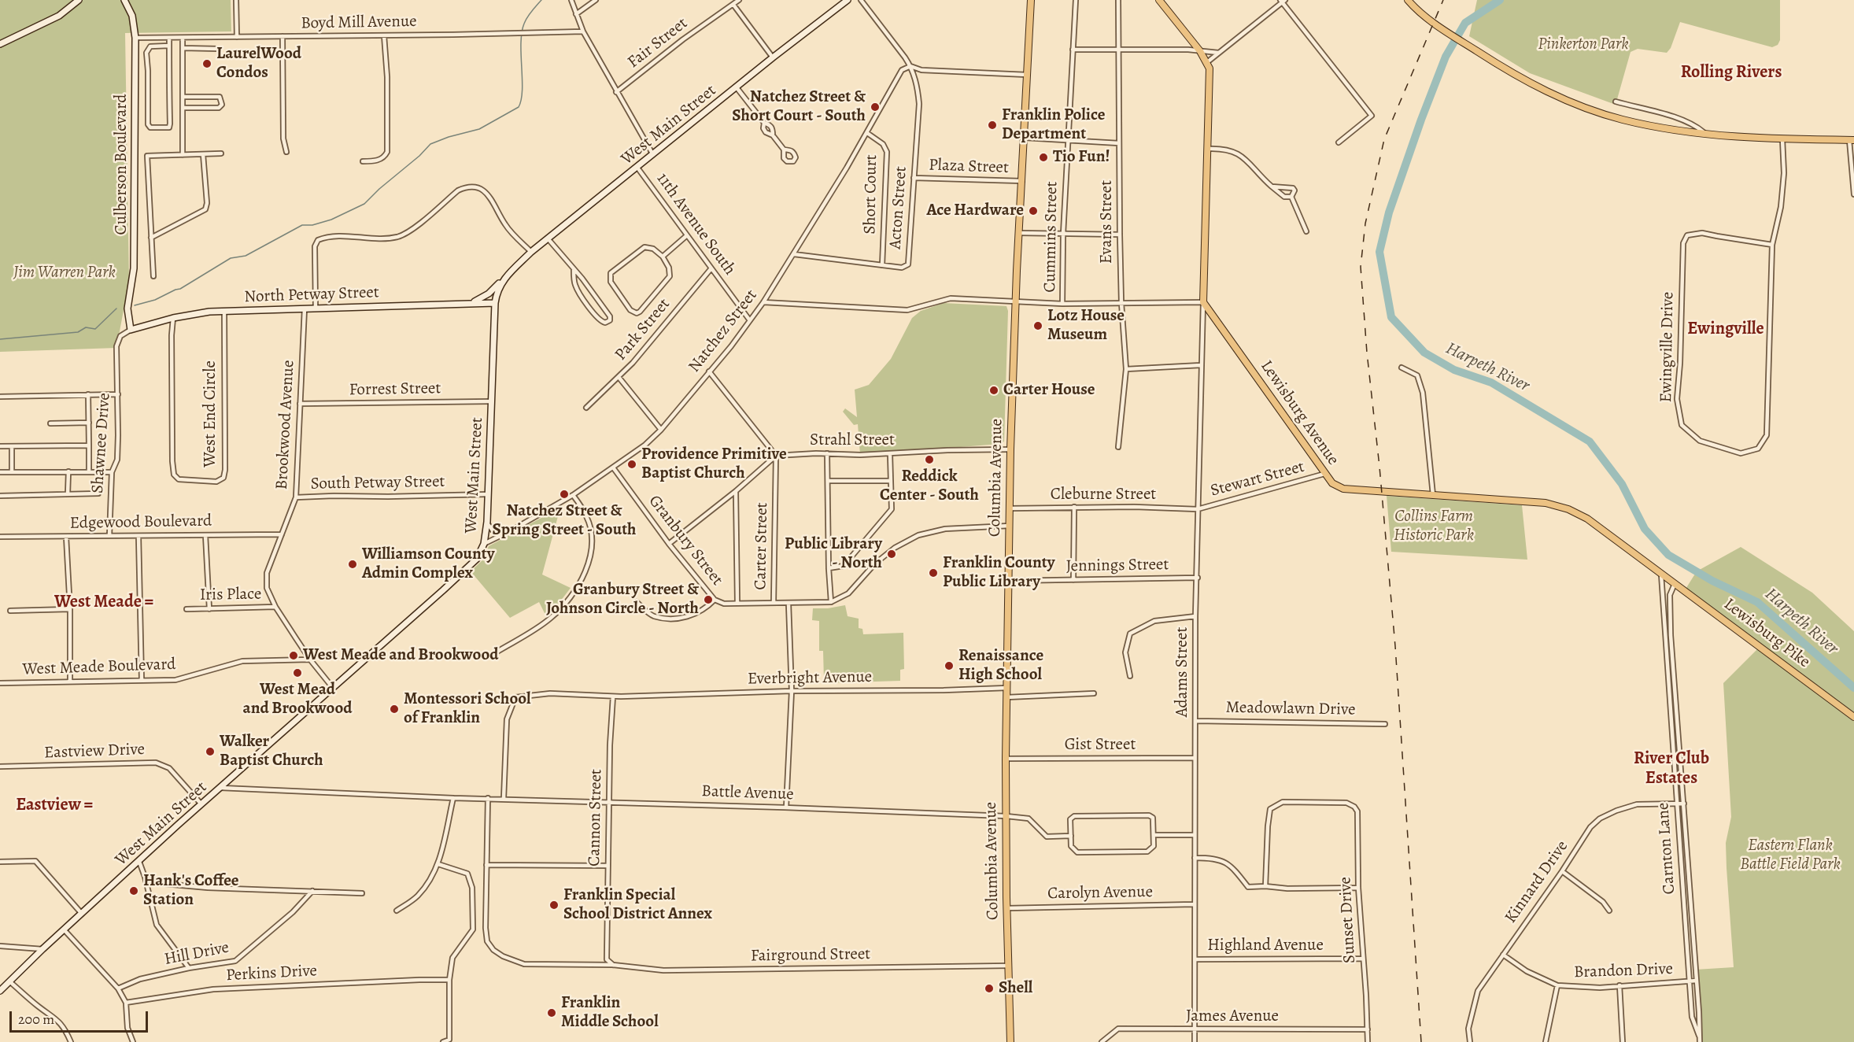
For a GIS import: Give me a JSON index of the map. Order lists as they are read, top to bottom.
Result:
{
  "streets": {
    "main road": [
      "West Main Street",
      "Culberson Boulevard",
      "North Petway Street",
      "Lewisburg Avenue",
      "Columbia Avenue",
      "Lewisburg Pike"
    ],
    "street": [
      "Boyd Mill Avenue",
      "Fair Street",
      "Plaza Street",
      "Short Court",
      "Acton Street",
      "Evans Street",
      "11th Avenue South",
      "Cummins Street",
      "Park Street",
      "Natchez Street",
      "Ewingville Drive",
      "Forrest Street",
      "West End Circle",
      "Brookwood Avenue",
      "Strahl Street",
      "Shawnee Drive",
      "Stewart Street",
      "South Petway Street",
      "Cleburne Street",
      "Edgewood Boulevard",
      "Granbury Street",
      "Carter Street",
      "Jennings Street",
      "Iris Place",
      "West Meade Boulevard",
      "Adams Street",
      "Everbright Avenue",
      "Meadowlawn Drive",
      "Gist Street",
      "Eastview Drive",
      "Battle Avenue",
      "Cannon Street",
      "Carnton Lane",
      "Kinnard Drive",
      "Carolyn Avenue",
      "Sunset Drive",
      "Highland Avenue",
      "Hill Drive",
      "Fairground Street",
      "Brandon Drive",
      "Perkins Drive",
      "James Avenue"
    ]
  },
  "crossings": [
    ["Boyd Mill Avenue", "Culberson Boulevard"],
    ["West Main Street", "11th Avenue South"],
    ["West Main Street", "North Petway Street"],
    ["West Main Street", "Natchez Street"],
    ["West Main Street", "Forrest Street"],
    ["West Main Street", "Brookwood Avenue"],
    ["West Main Street", "South Petway Street"],
    ["West Main Street", "Eastview Drive"],
    ["West Main Street", "Battle Avenue"],
    ["Culberson Boulevard", "North Petway Street"],
    ["Culberson Boulevard", "Shawnee Drive"],
    ["Plaza Street", "Acton Street"],
    ["Plaza Street", "Columbia Avenue"],
    ["Short Court", "Acton Street"],
    ["Short Court", "Natchez Street"],
    ["Acton Street", "Natchez Street"],
    ["11th Avenue South", "Park Street"],
    ["11th Avenue South", "Natchez Street"],
    ["North Petway Street", "West End Circle"],
    ["North Petway Street", "Brookwood Avenue"],
    ["North Petway Street", "Shawnee Drive"],
    ["Park Street", "Natchez Street"],
    ["Natchez Street", "Granbury Street"],
    ["Forrest Street", "Brookwood Avenue"],
    ["Lewisburg Avenue", "Stewart Street"],
    ["Lewisburg Avenue", "Lewisburg Pike"],
    ["Lewisburg Avenue", "Adams Street"],
    ["Lewisburg Avenue", "Carnton Lane"],
    ["Brookwood Avenue", "South Petway Street"],
    ["Brookwood Avenue", "Edgewood Boulevard"],
    ["Brookwood Avenue", "Iris Place"],
    ["Brookwood Avenue", "West Meade Boulevard"],
    ["Strahl Street", "Columbia Avenue"],
    ["Strahl Street", "Carter Street"],
    ["Shawnee Drive", "Edgewood Boulevard"],
    ["Columbia Avenue", "Cleburne Street"],
    ["Columbia Avenue", "Granbury Street"],
    ["Columbia Avenue", "Jennings Street"],
    ["Columbia Avenue", "Everbright Avenue"],
    ["Columbia Avenue", "Gist Street"],
    ["Columbia Avenue", "Battle Avenue"],
    ["Columbia Avenue", "Carolyn Avenue"],
    ["Columbia Avenue", "Fairground Street"],
    ["Stewart Street", "Cleburne Street"],
    ["Stewart Street", "Adams Street"],
    ["Cleburne Street", "Adams Street"],
    ["Granbury Street", "Carter Street"],
    ["Jennings Street", "Adams Street"],
    ["Lewisburg Pike", "Carnton Lane"],
    ["Adams Street", "Meadowlawn Drive"],
    ["Adams Street", "Gist Street"],
    ["Adams Street", "Carolyn Avenue"],
    ["Adams Street", "Highland Avenue"],
    ["Adams Street", "James Avenue"],
    ["Everbright Avenue", "Battle Avenue"],
    ["Everbright Avenue", "Cannon Street"],
    ["Battle Avenue", "Cannon Street"],
    ["Cannon Street", "Fairground Street"],
    ["Carnton Lane", "Kinnard Drive"],
    ["Carnton Lane", "Brandon Drive"],
    ["Kinnard Drive", "Brandon Drive"],
    ["Sunset Drive", "Highland Avenue"],
    ["Sunset Drive", "James Avenue"]
  ],
  "districts": [
    "Rolling Rivers",
    "Ewingville",
    "West Meade =",
    "River Club Estates",
    "Eastview ="
  ],
  "water": ["Harpeth River"],
  "parks": [
    "Pinkerton Park",
    "Jim Warren Park",
    "Collins Farm Historic Park",
    "Eastern Flank Battle Field Park"
  ],
  "places": [
    "LaurelWood Condos",
    "Natchez Street & Short Court - South",
    "Franklin Police Department",
    "Tio Fun!",
    "Ace Hardware",
    "Lotz House Museum",
    "Carter House",
    "Reddick Center - South",
    "Providence Primitive Baptist Church",
    "Natchez Street & Spring Street - South",
    "Public Library - North",
    "Williamson County Admin Complex",
    "Franklin County Public Library",
    "Granbury Street & Johnson Circle - North",
    "West Meade and Brookwood",
    "Renaissance High School",
    "West Mead and Brookwood",
    "Montessori School of Franklin",
    "Walker Baptist Church",
    "Hank's Coffee Station",
    "Franklin Special School District Annex",
    "Shell",
    "Franklin Middle School"
  ],
  "scale_bar": "200 m"
}
